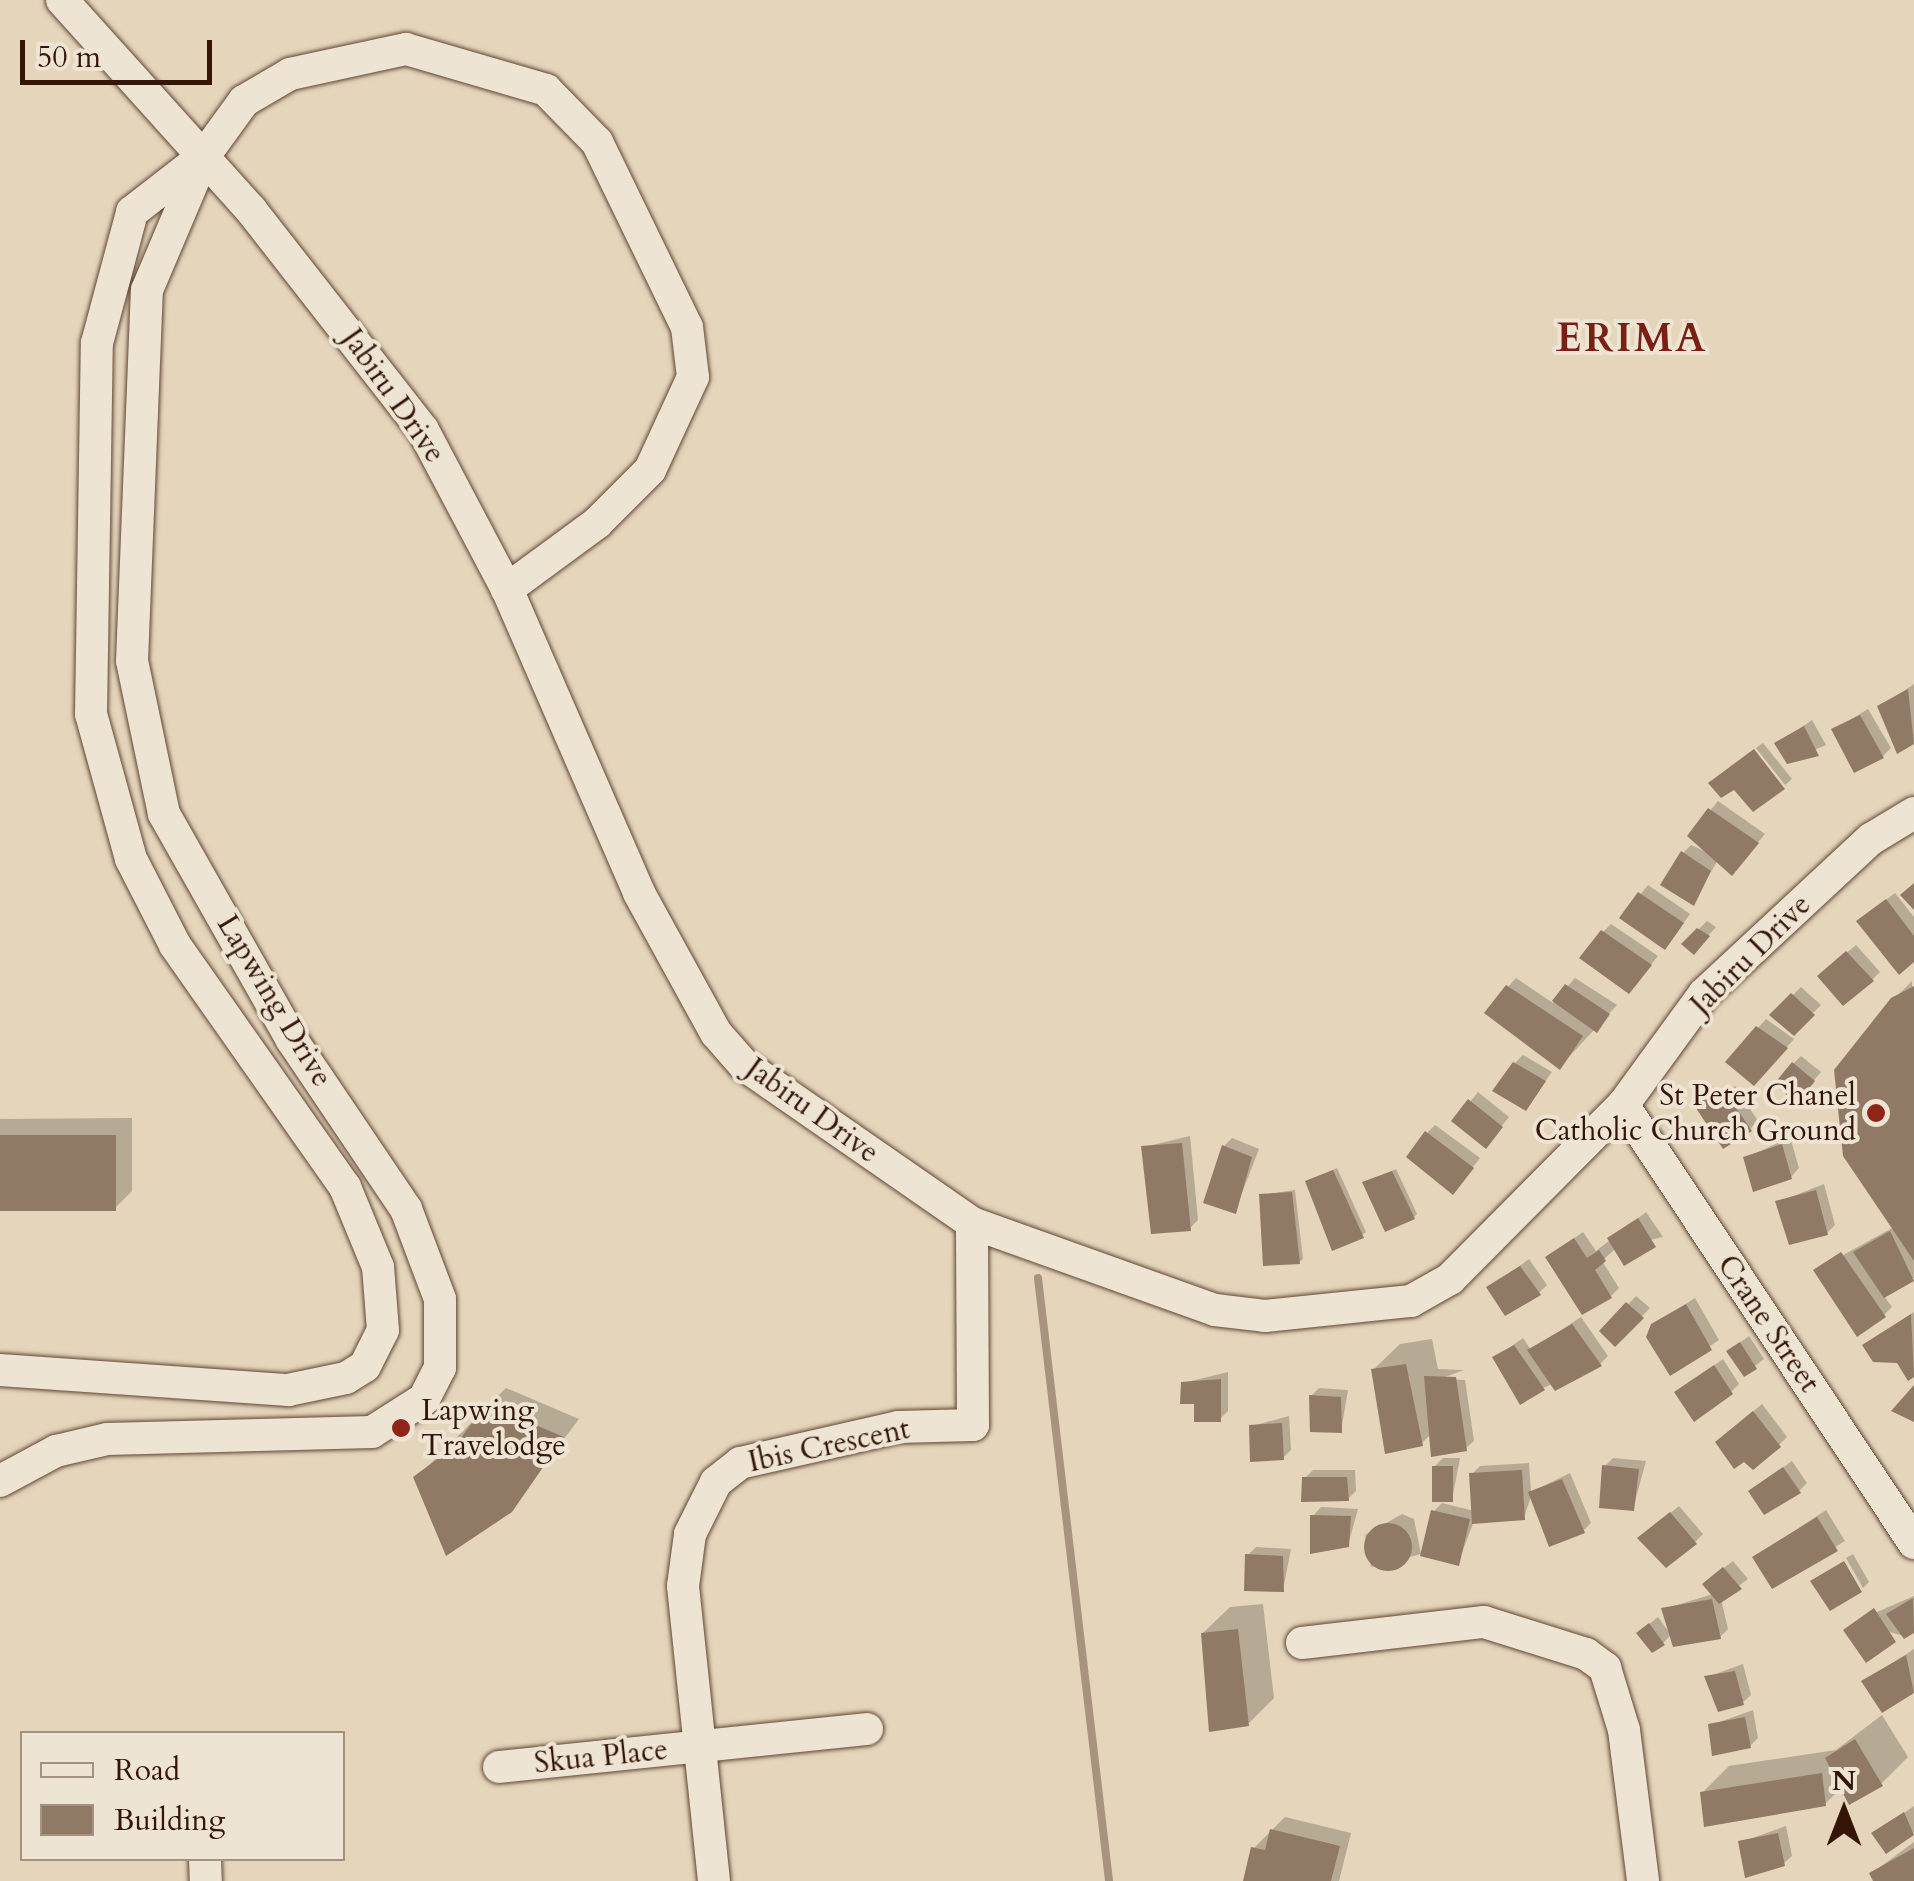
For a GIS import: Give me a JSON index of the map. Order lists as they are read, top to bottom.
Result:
{
  "streets": {
    "street": [
      "Jabiru Drive",
      "Lapwing Drive",
      "Crane Street",
      "Ibis Crescent",
      "Skua Place"
    ]
  },
  "crossings": [
    ["Jabiru Drive", "Lapwing Drive"],
    ["Jabiru Drive", "Crane Street"],
    ["Jabiru Drive", "Ibis Crescent"],
    ["Ibis Crescent", "Skua Place"]
  ],
  "districts": ["ERIMA"],
  "places": ["St Peter Chanel Catholic Church Ground", "Lapwing Travelodge"],
  "legend": ["Road", "Building"],
  "scale_bar": "50 m",
  "north": "top"
}
